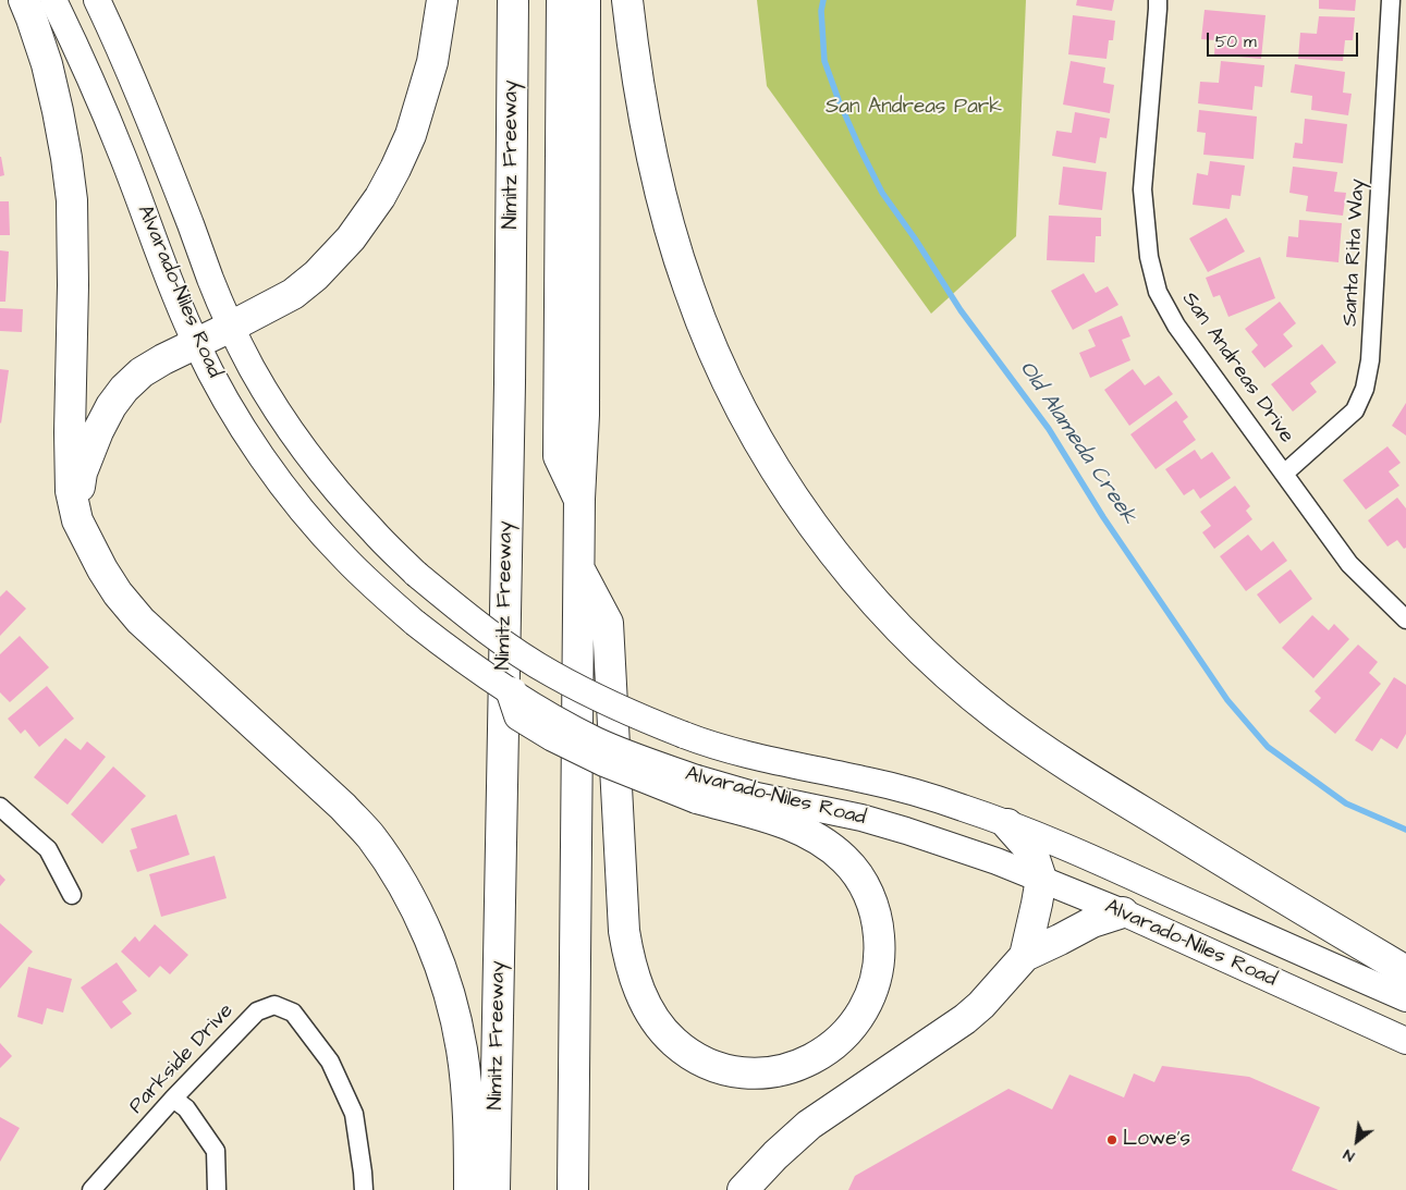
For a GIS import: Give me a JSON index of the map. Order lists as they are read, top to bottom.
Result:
{
  "streets": {
    "highway": ["Nimitz Freeway"],
    "main road": ["Alvarado-Niles Road"],
    "street": ["Santa Rita Way", "San Andreas Drive", "Parkside Drive"]
  },
  "crossings": [
    ["Santa Rita Way", "San Andreas Drive"]
  ],
  "water": ["Old Alameda Creek"],
  "parks": ["San Andreas Park"],
  "places": ["Lowe's"],
  "scale_bar": "50 m",
  "north": "bottom left"
}
